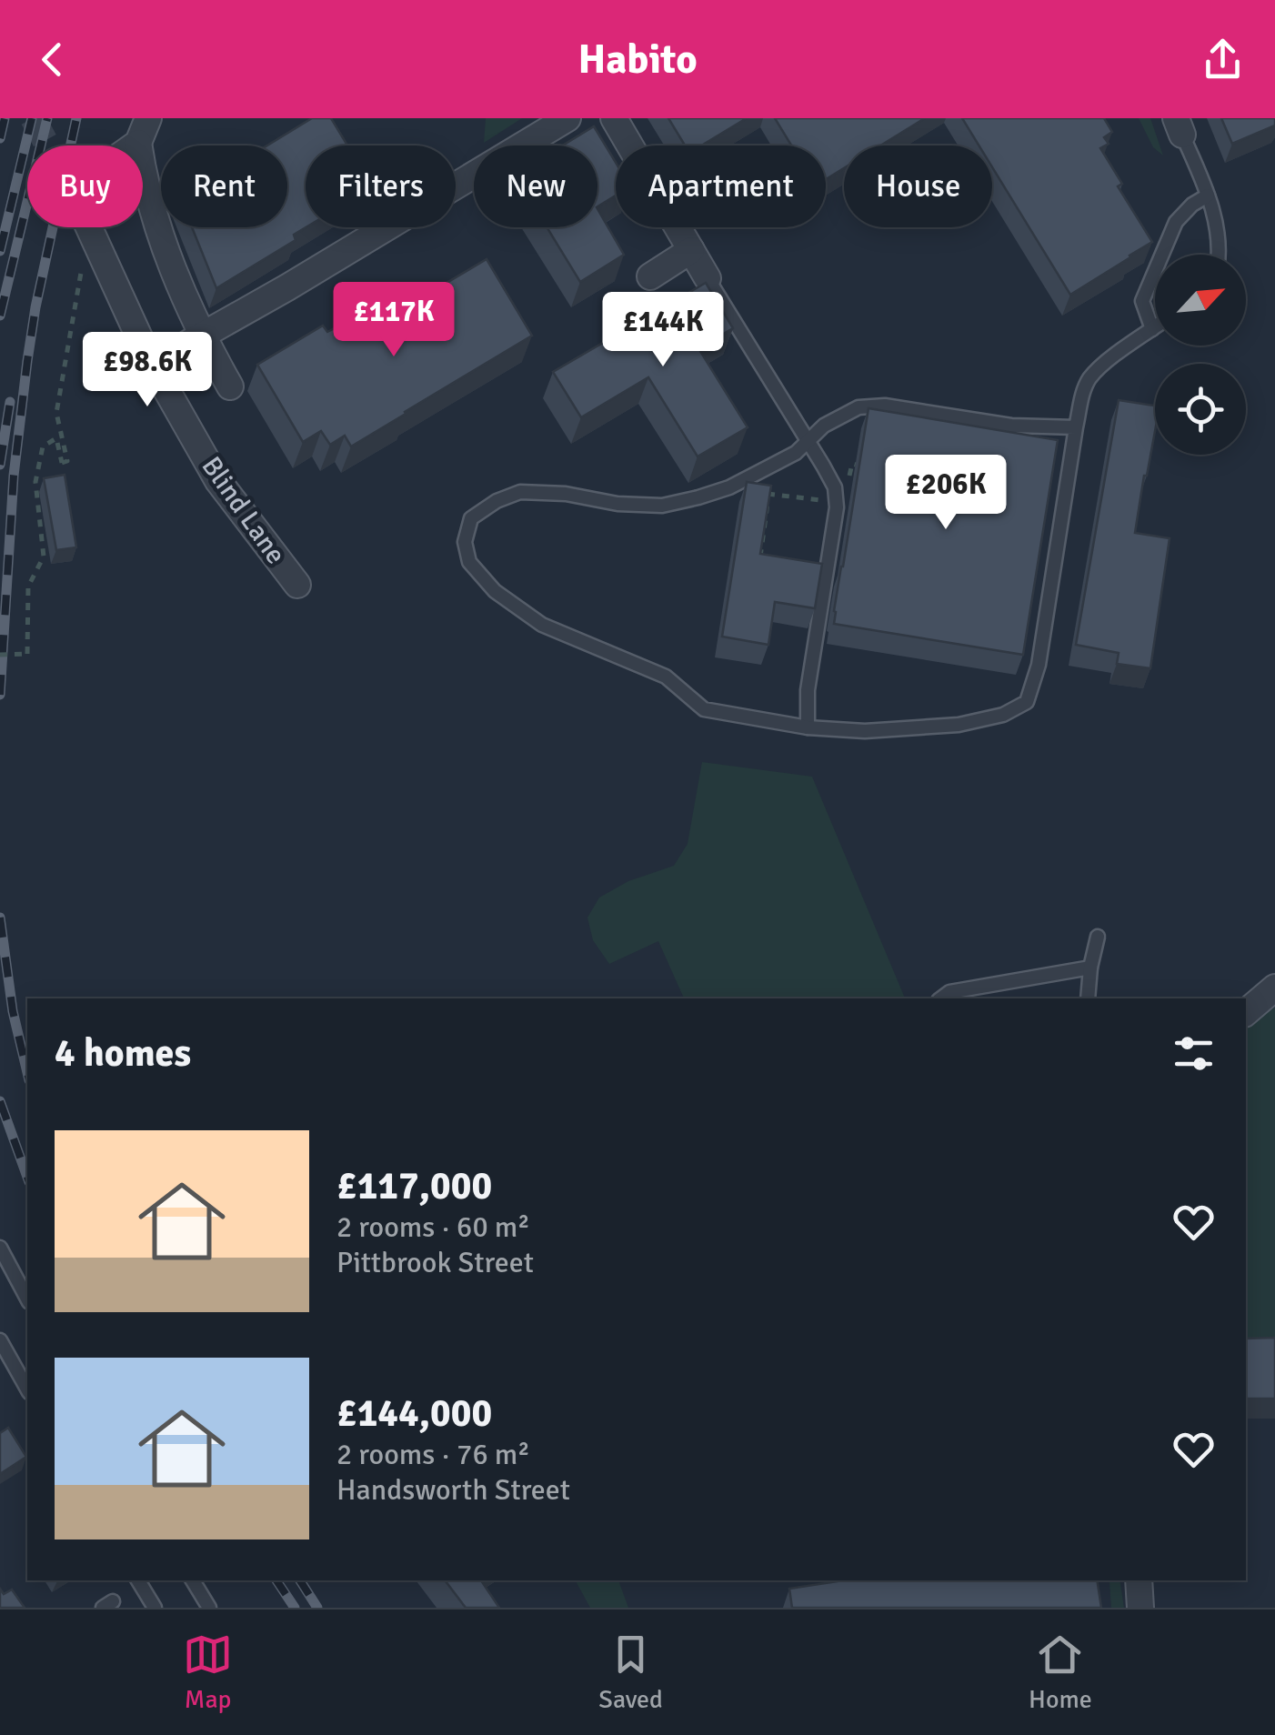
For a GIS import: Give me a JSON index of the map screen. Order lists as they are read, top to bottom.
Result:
{
  "streets": {
    "street": ["Blind Lane"]
  },
  "north": "top right",
  "page": {
    "header": "Habito",
    "chip": [
      "Buy",
      "Rent",
      "Filters",
      "New",
      "Apartment",
      "House"
    ],
    "price": [
      "£117K",
      "£144K",
      "£98.6K",
      "£206K"
    ],
    "heading": "4 homes",
    "list": [
      {
        "name": "£117,000",
        "note": "2 rooms · 60 m² · Pittbrook Street"
      },
      {
        "name": "£144,000",
        "note": "2 rooms · 76 m² · Handsworth Street"
      }
    ],
    "tabs": ["Map", "Saved", "Home"]
  }
}
